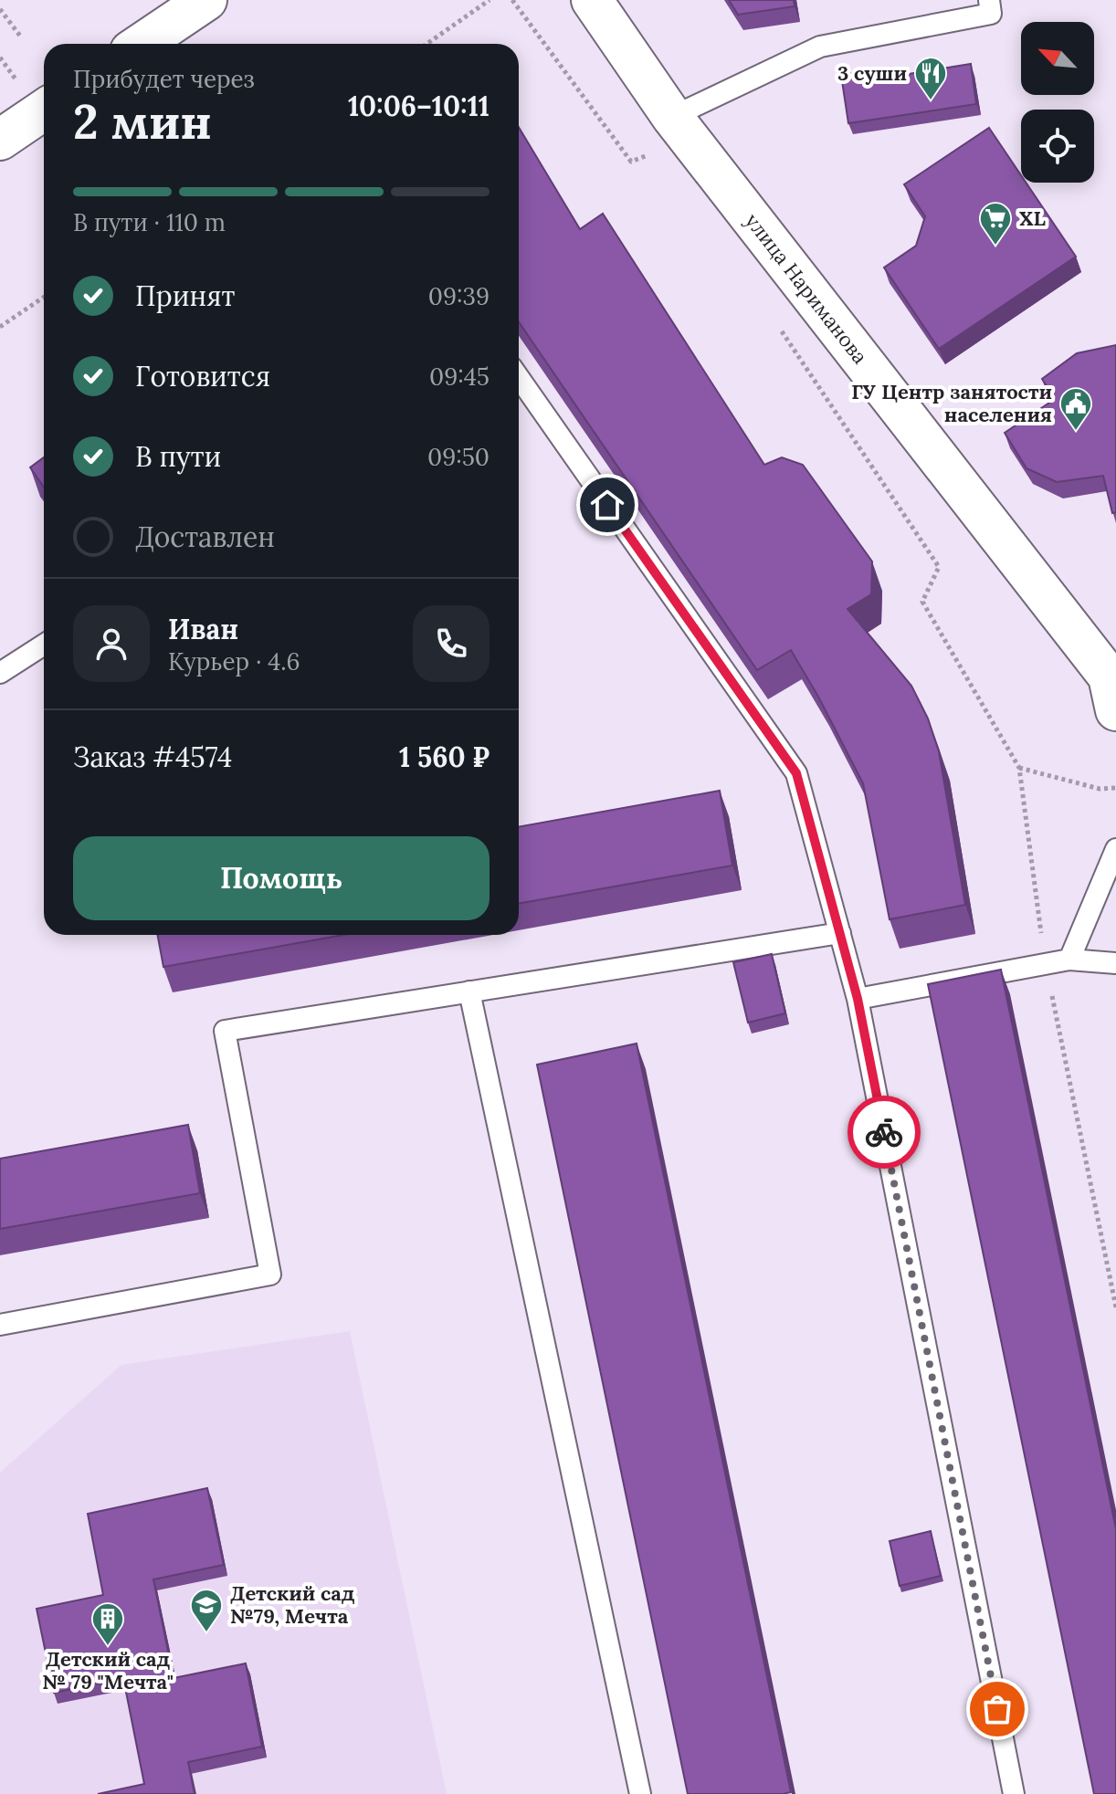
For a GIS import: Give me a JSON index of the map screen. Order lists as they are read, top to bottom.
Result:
{
  "streets": {
    "street": ["улица Нариманова"]
  },
  "places": {
    "restaurant": ["3 суши"],
    "supermarket": ["XL"],
    "public building": ["ГУ Центр занятости населения"],
    "school or university": ["Детский сад №79, Мечта"],
    "building": ["Детский сад № 79 \"Мечта\""]
  },
  "north": "top left",
  "page": {
    "heading": ["2 мин", "Прибудет через", "10:06–10:11"],
    "panel": [
      "Иван",
      "Курьер · 4.6",
      "Заказ #4574",
      "1 560 ₽"
    ],
    "bar": "В пути · 110 m",
    "list": [
      ["Принят", "09:39"],
      ["Готовится", "09:45"],
      ["В пути", "09:50"],
      "Доставлен"
    ],
    "buttons": "Помощь"
  }
}
